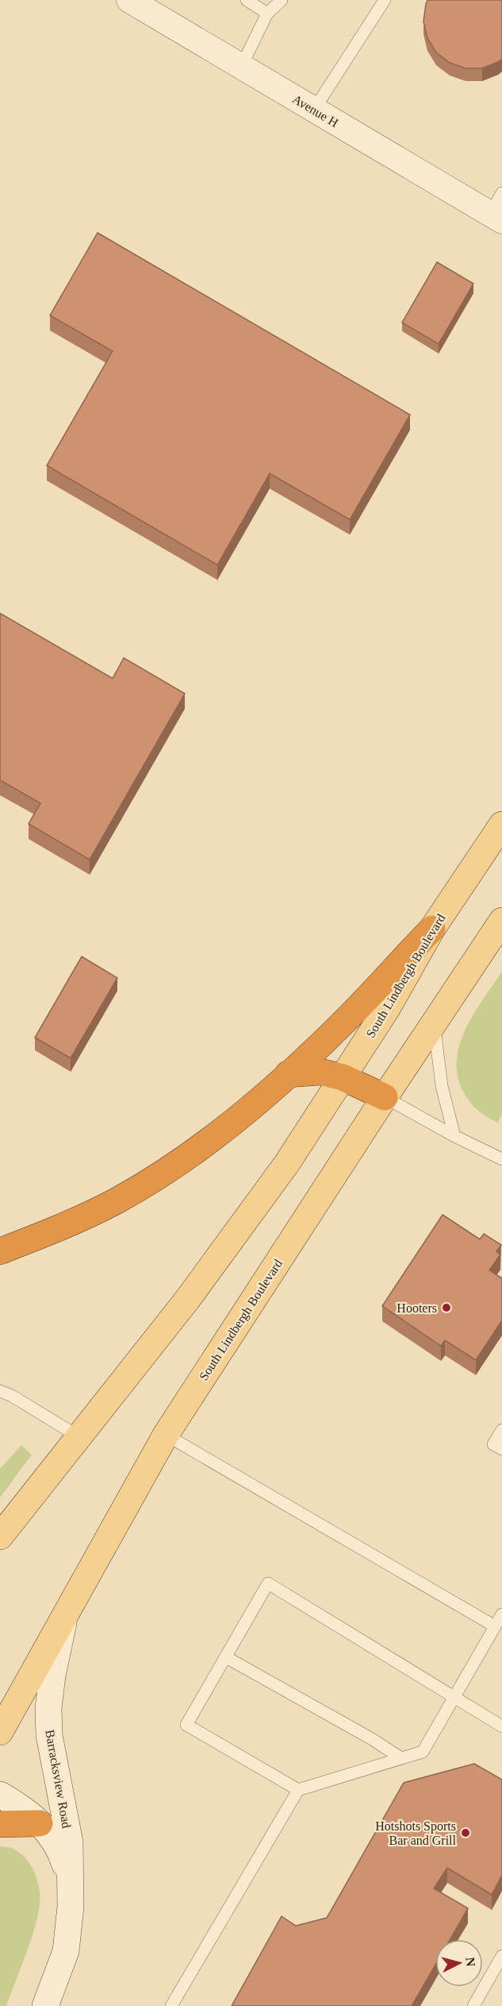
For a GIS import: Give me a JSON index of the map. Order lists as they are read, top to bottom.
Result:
{
  "streets": {
    "main road": ["South Lindbergh Boulevard"],
    "street": ["Avenue H", "Barracksview Road"]
  },
  "crossings": [
    ["South Lindbergh Boulevard", "Barracksview Road"]
  ],
  "places": ["Hooters", "Hotshots Sports Bar and Grill"],
  "north": "right"
}
